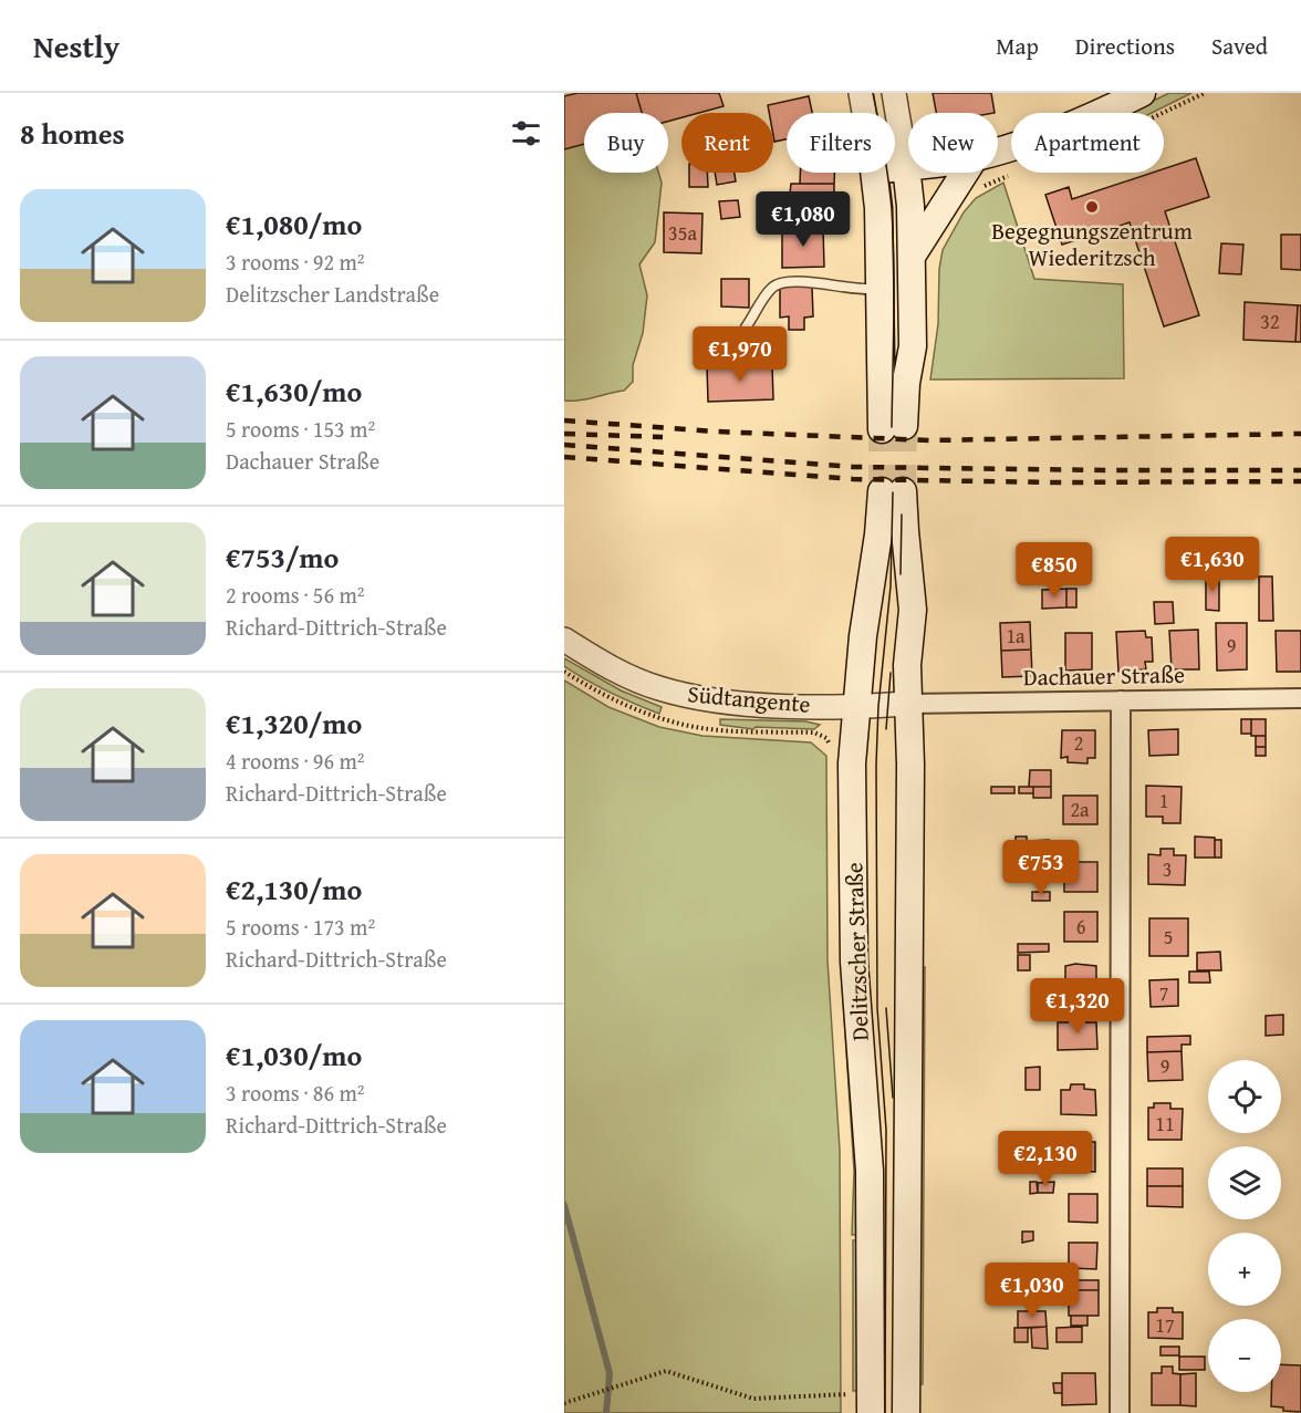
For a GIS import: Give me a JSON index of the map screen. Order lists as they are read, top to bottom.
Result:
{
  "streets": {
    "main road": ["Delitzscher Straße"],
    "street": ["Dachauer Straße", "Südtangente"]
  },
  "crossings": [
    ["Dachauer Straße", "Südtangente"],
    ["Dachauer Straße", "Delitzscher Straße"],
    ["Südtangente", "Delitzscher Straße"]
  ],
  "places": ["Begegnungszentrum Wiederitzsch"],
  "house_numbers": [
    "35a",
    "32",
    "1a",
    "9",
    "2",
    "1",
    "2a",
    "3",
    "6",
    "5",
    "7",
    "9",
    "11",
    "17"
  ],
  "page": {
    "header": "Nestly",
    "nav": ["Map", "Directions", "Saved"],
    "heading": "8 homes",
    "chip": [
      "Buy",
      "Rent",
      "Filters",
      "New",
      "Apartment"
    ],
    "list": [
      {
        "name": "€1,080/mo",
        "note": "3 rooms · 92 m² · Delitzscher Landstraße"
      },
      {
        "name": "€1,630/mo",
        "note": "5 rooms · 153 m² · Dachauer Straße"
      },
      {
        "name": "€753/mo",
        "note": "2 rooms · 56 m² · Richard-Dittrich-Straße"
      },
      {
        "name": "€1,320/mo",
        "note": "4 rooms · 96 m² · Richard-Dittrich-Straße"
      },
      {
        "name": "€2,130/mo",
        "note": "5 rooms · 173 m² · Richard-Dittrich-Straße"
      },
      {
        "name": "€1,030/mo",
        "note": "3 rooms · 86 m² · Richard-Dittrich-Straße"
      }
    ],
    "price": [
      "€1,080",
      "€1,970",
      "€1,630",
      "€850",
      "€753",
      "€1,320",
      "€2,130",
      "€1,030"
    ],
    "map_buttons": ["+", "−"]
  }
}
